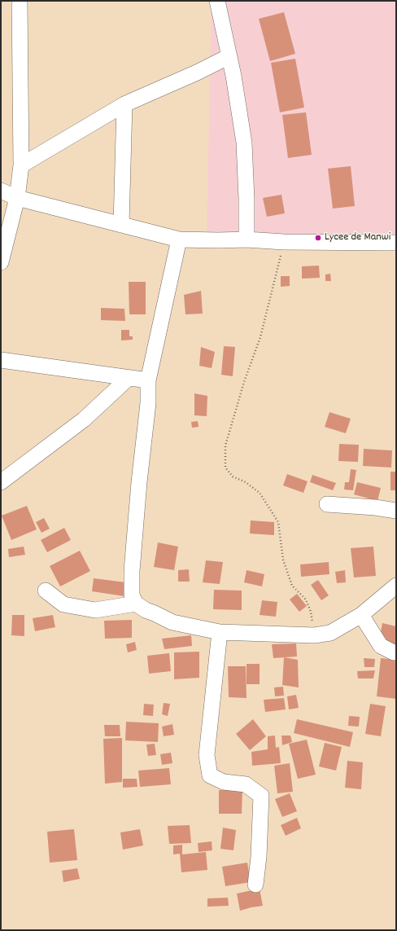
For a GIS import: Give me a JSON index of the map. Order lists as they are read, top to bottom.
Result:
{
  "places": ["Lycee de Manwi"]
}
